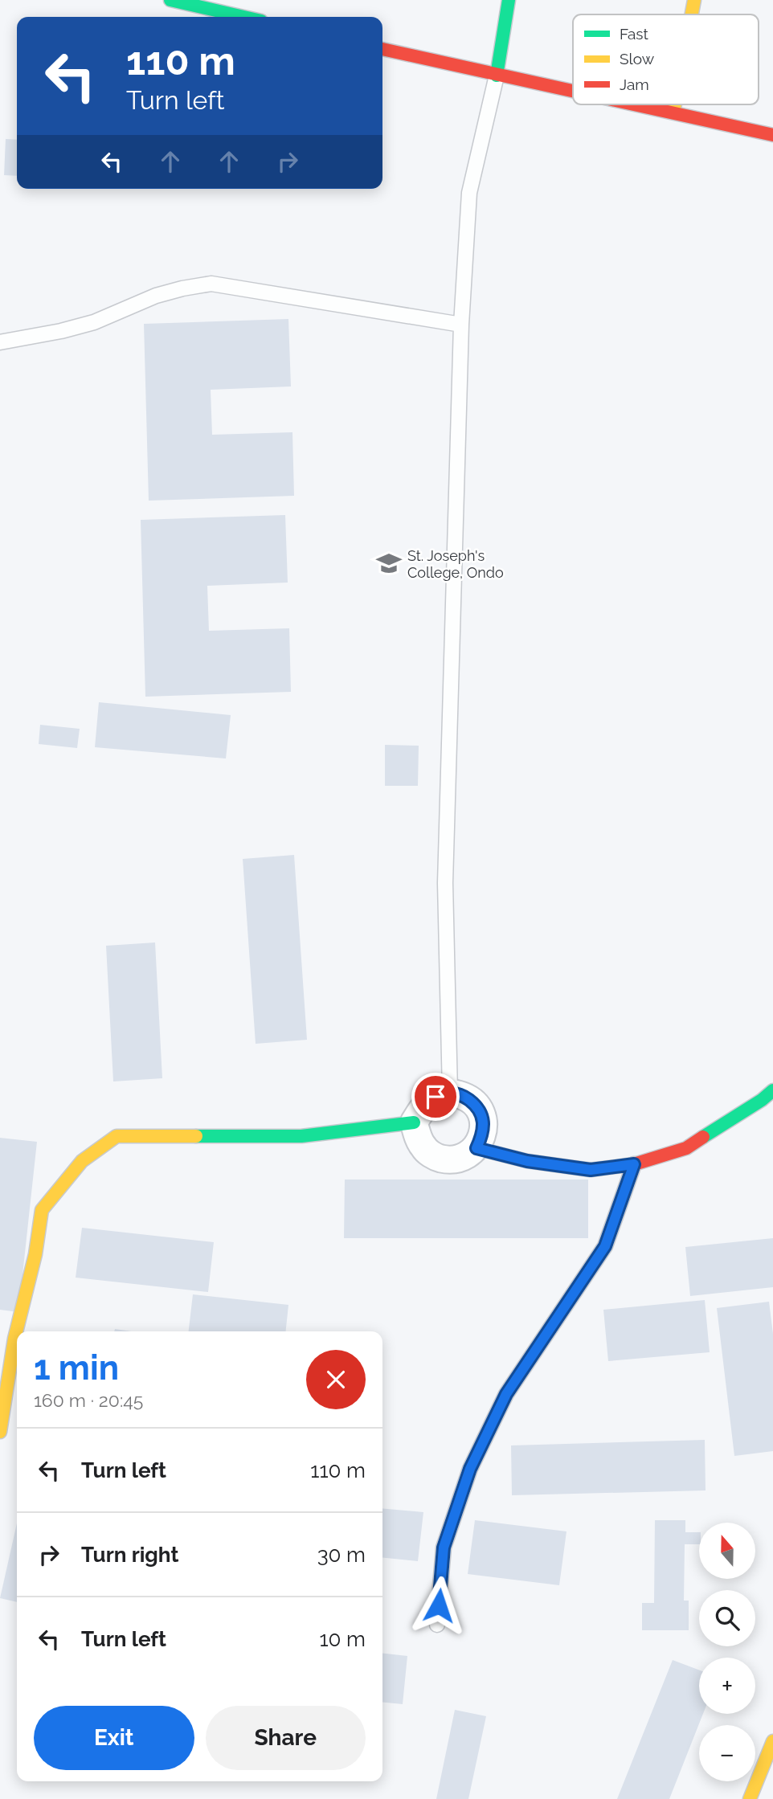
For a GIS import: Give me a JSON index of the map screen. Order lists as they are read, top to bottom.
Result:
{
  "places": {
    "school or university": ["St. Joseph's College, Ondo"]
  },
  "legend": ["Fast", "Slow", "Jam"],
  "north": "top",
  "page": {
    "turn": ["110 m", "Turn left"],
    "heading": ["1 min", "160 m · 20:45"],
    "list": [
      {
        "name": "Turn left",
        "value": "110 m"
      },
      {
        "name": "Turn right",
        "value": "30 m"
      },
      {
        "name": "Turn left",
        "value": "10 m"
      }
    ],
    "map_buttons": ["+", "−"],
    "buttons": ["Exit", "Share"]
  }
}
